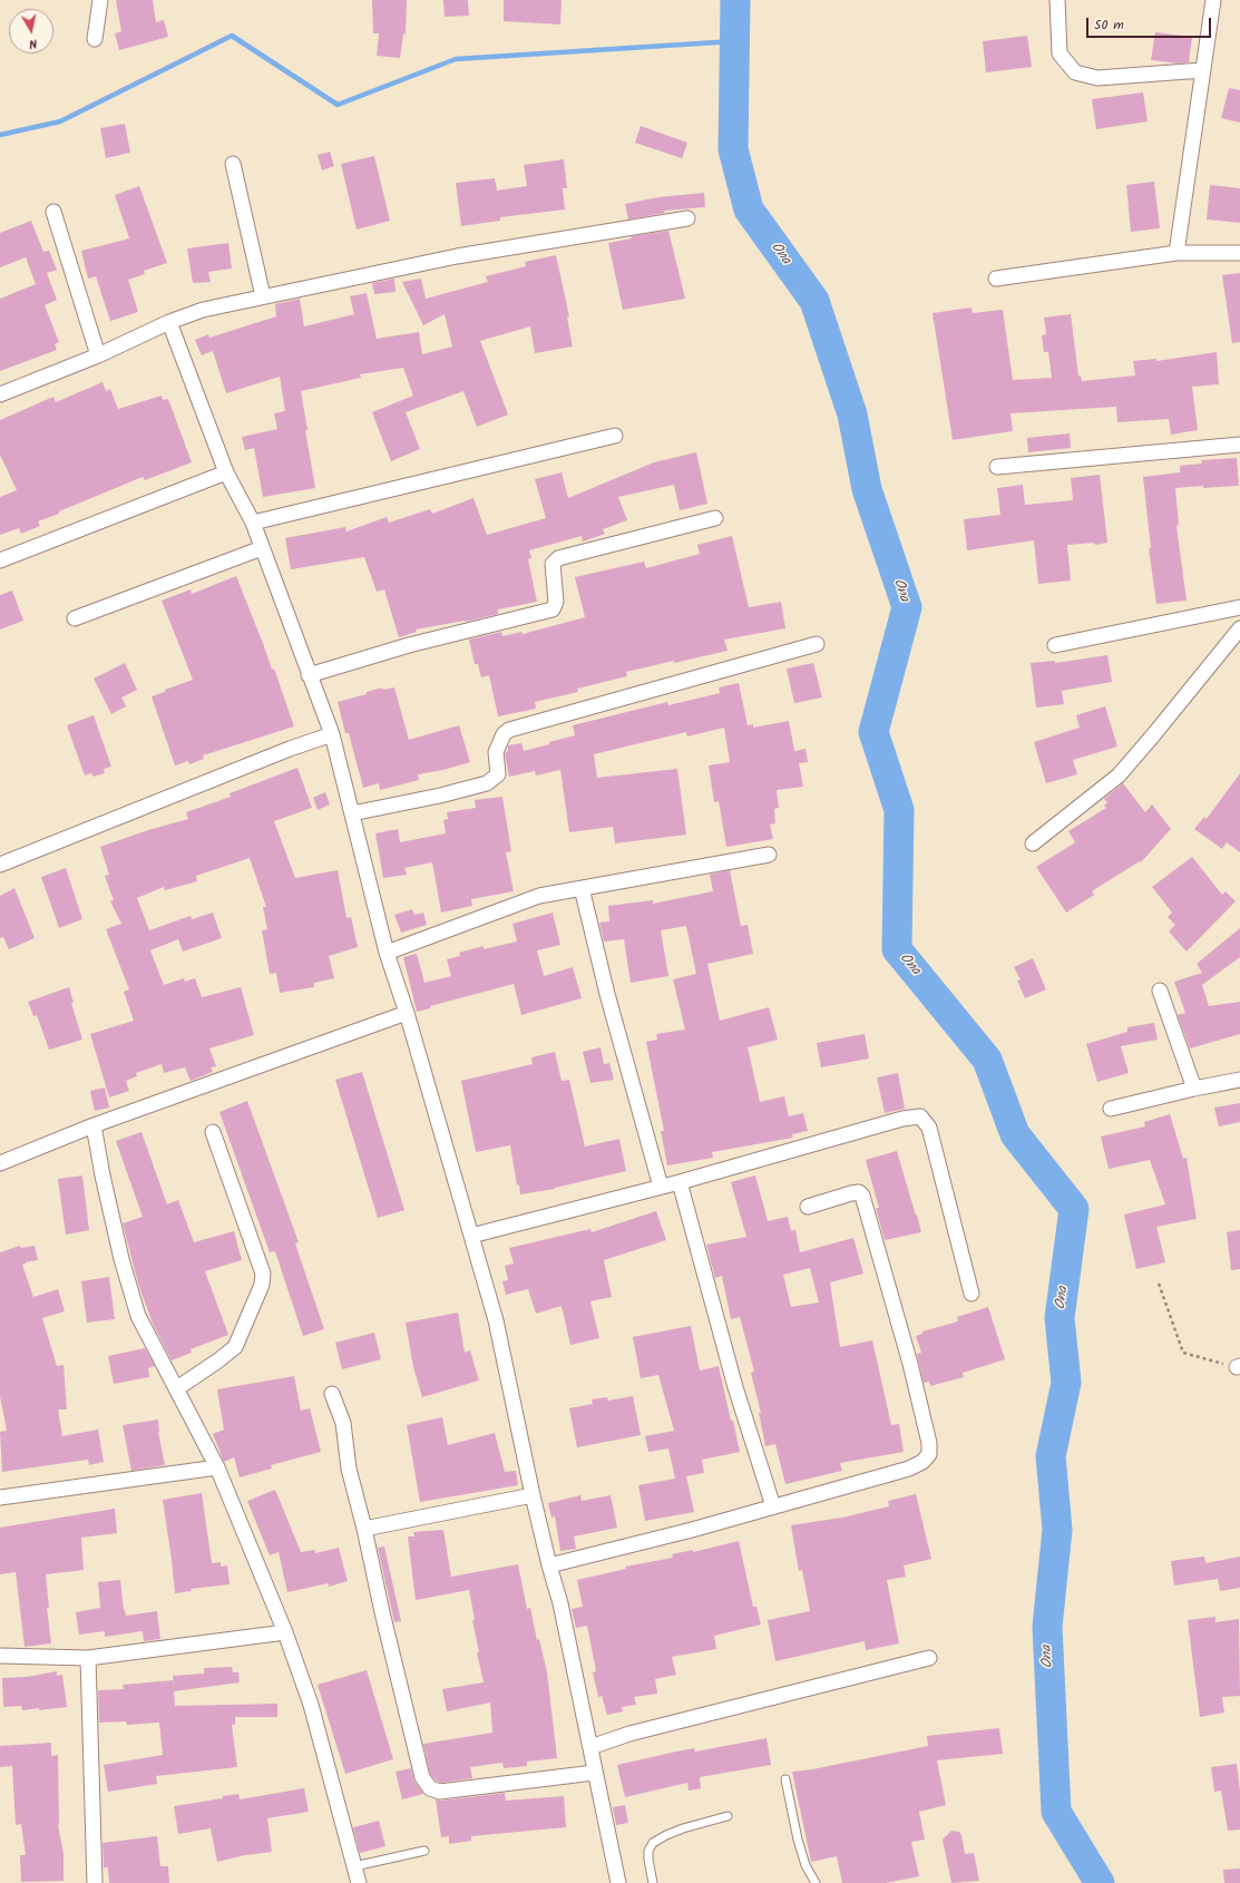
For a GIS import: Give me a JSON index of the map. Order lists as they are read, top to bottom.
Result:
{
  "water": ["Ona"],
  "scale_bar": "50 m",
  "north": "bottom"
}
